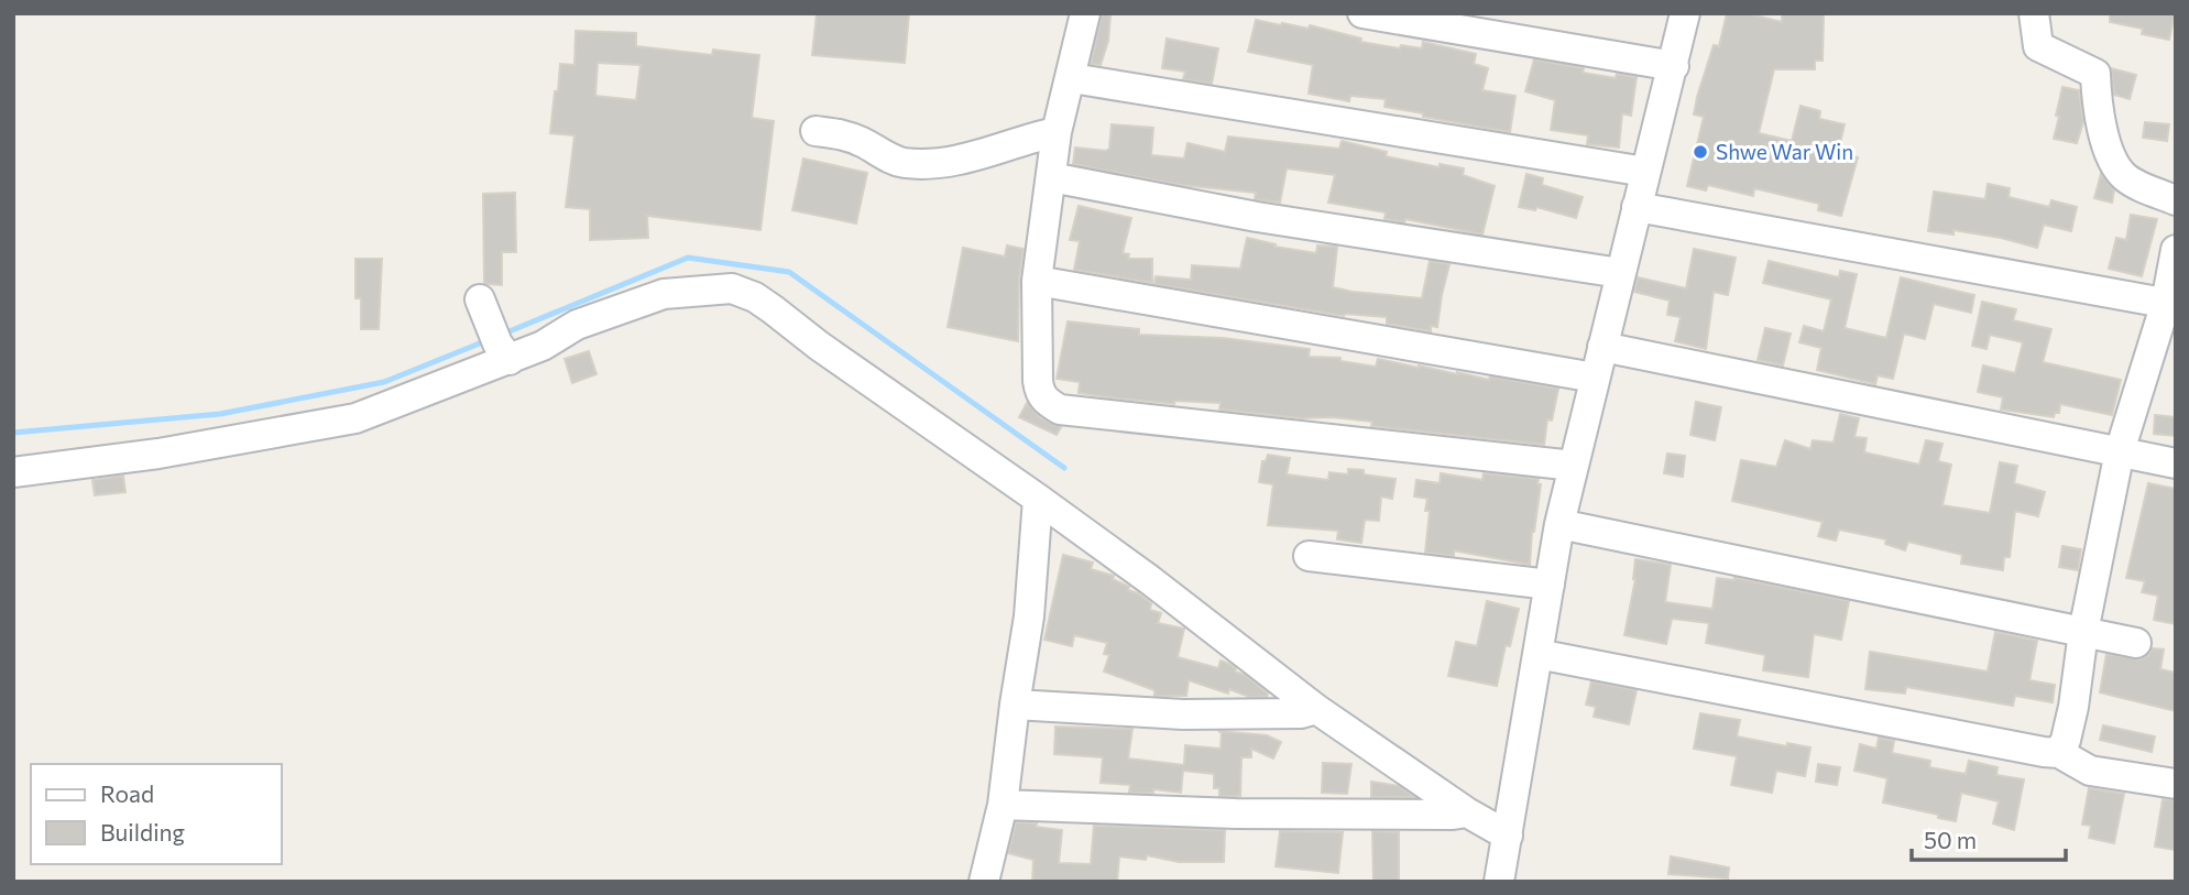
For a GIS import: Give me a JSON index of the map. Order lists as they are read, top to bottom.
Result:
{
  "places": ["Shwe War Win"],
  "legend": ["Road", "Building"],
  "scale_bar": "50 m"
}
